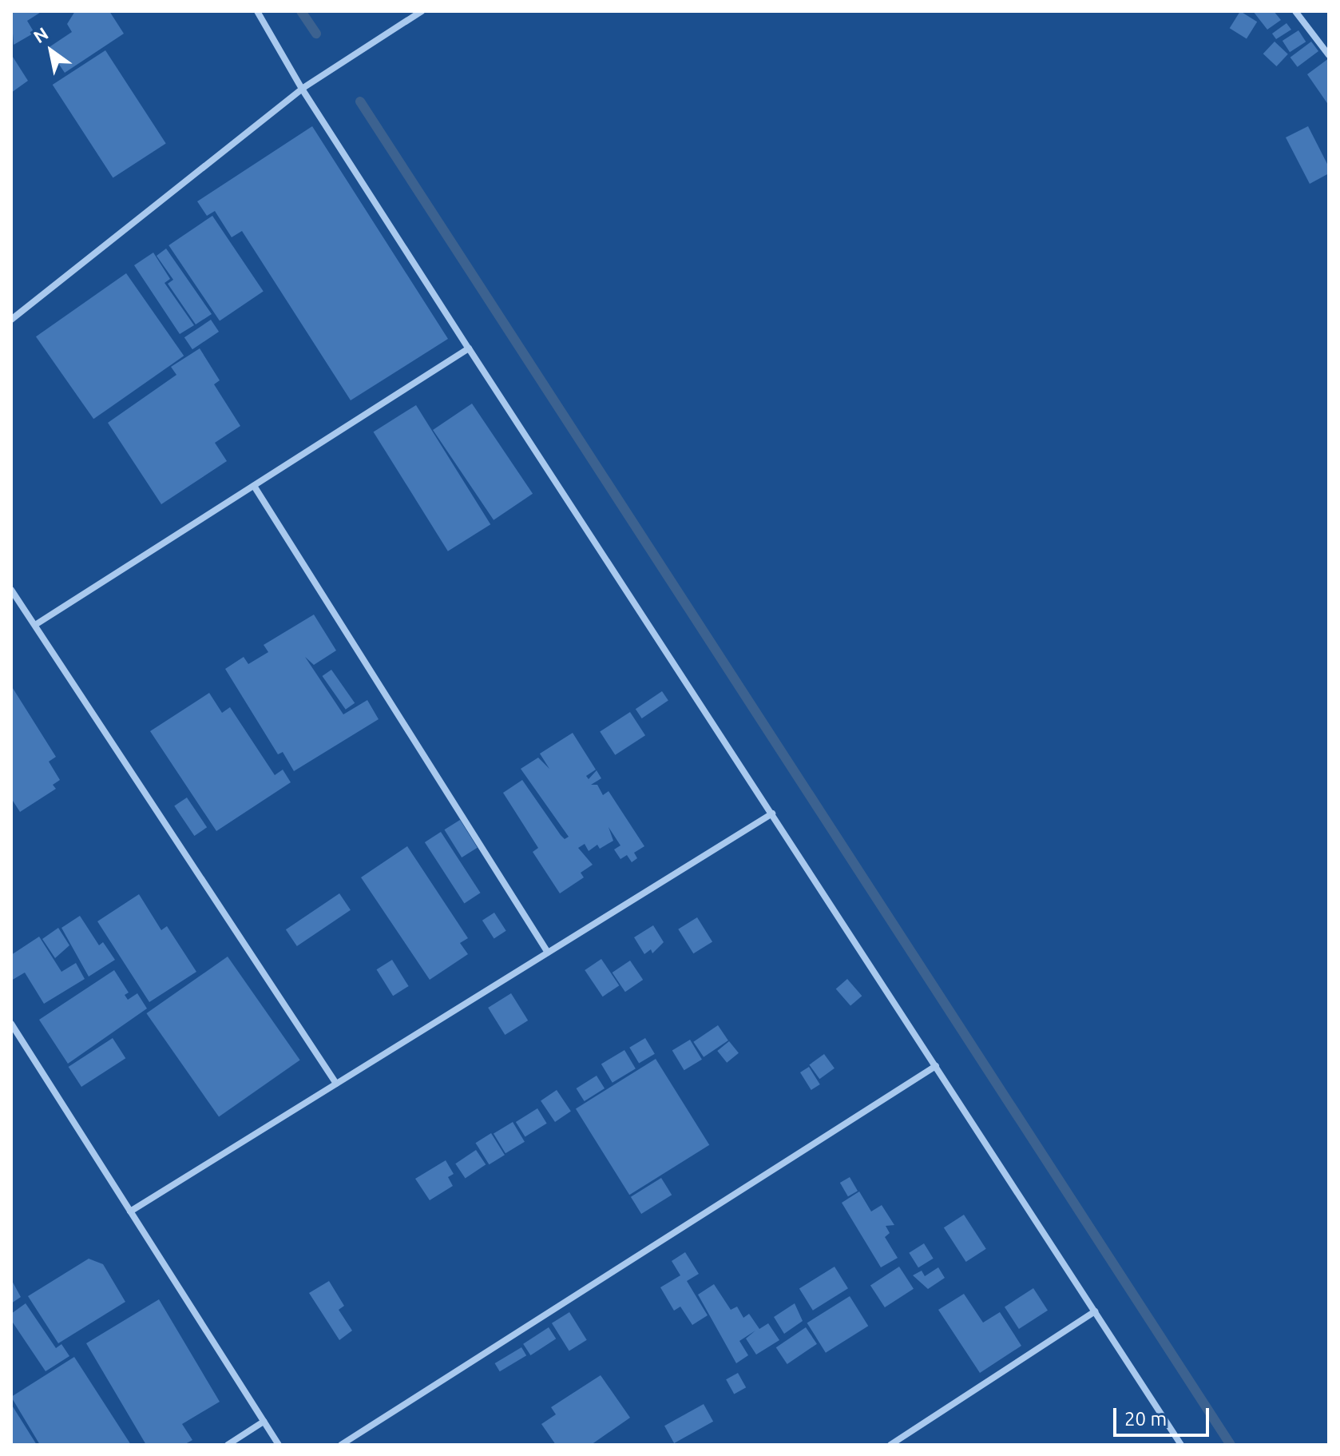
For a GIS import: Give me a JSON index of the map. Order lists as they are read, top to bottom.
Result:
{
  "scale_bar": "20 m",
  "north": "top left"
}
